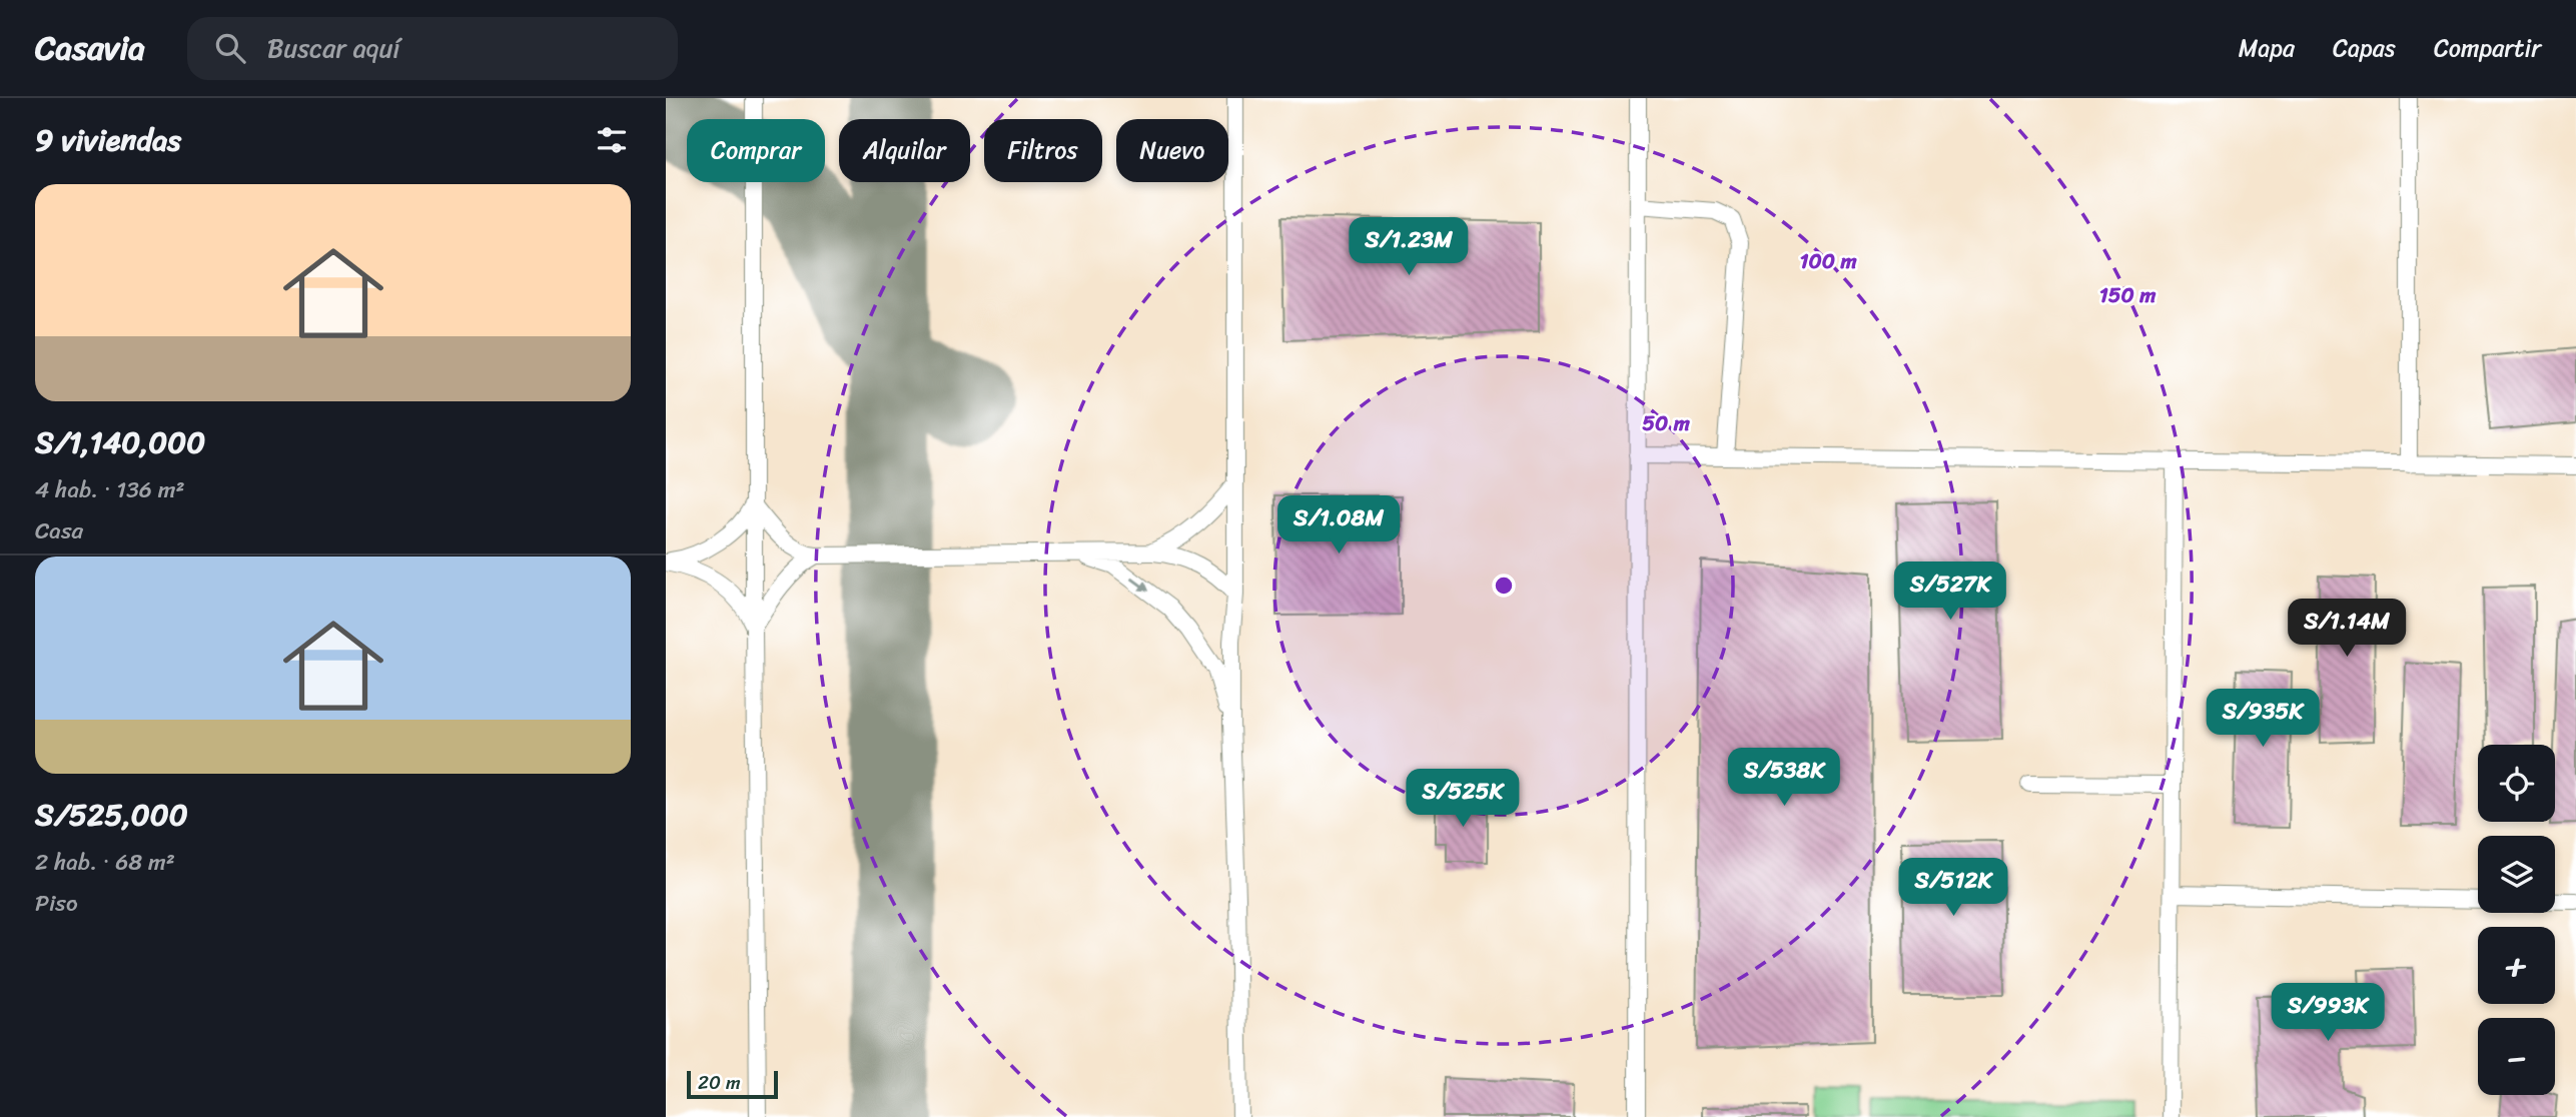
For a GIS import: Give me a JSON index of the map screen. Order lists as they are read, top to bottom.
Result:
{
  "scale_bar": "20 m",
  "page": {
    "header": "Casavia",
    "search": "Buscar aquí",
    "nav": ["Mapa", "Capas", "Compartir"],
    "heading": "9 viviendas",
    "chip": [
      "Comprar",
      "Alquilar",
      "Filtros",
      "Nuevo"
    ],
    "list": [
      {
        "name": "S/1,140,000",
        "note": "4 hab. · 136 m² · Casa"
      },
      {
        "name": "S/525,000",
        "note": "2 hab. · 68 m² · Piso"
      }
    ],
    "price": [
      "S/1.23M",
      "S/1.08M",
      "S/527K",
      "S/1.14M",
      "S/935K",
      "S/538K",
      "S/525K",
      "S/512K",
      "S/993K"
    ],
    "map_buttons": ["+", "−"],
    "scale": "20 m"
  },
  "rings": ["100 m", "150 m", "50 m"]
}
